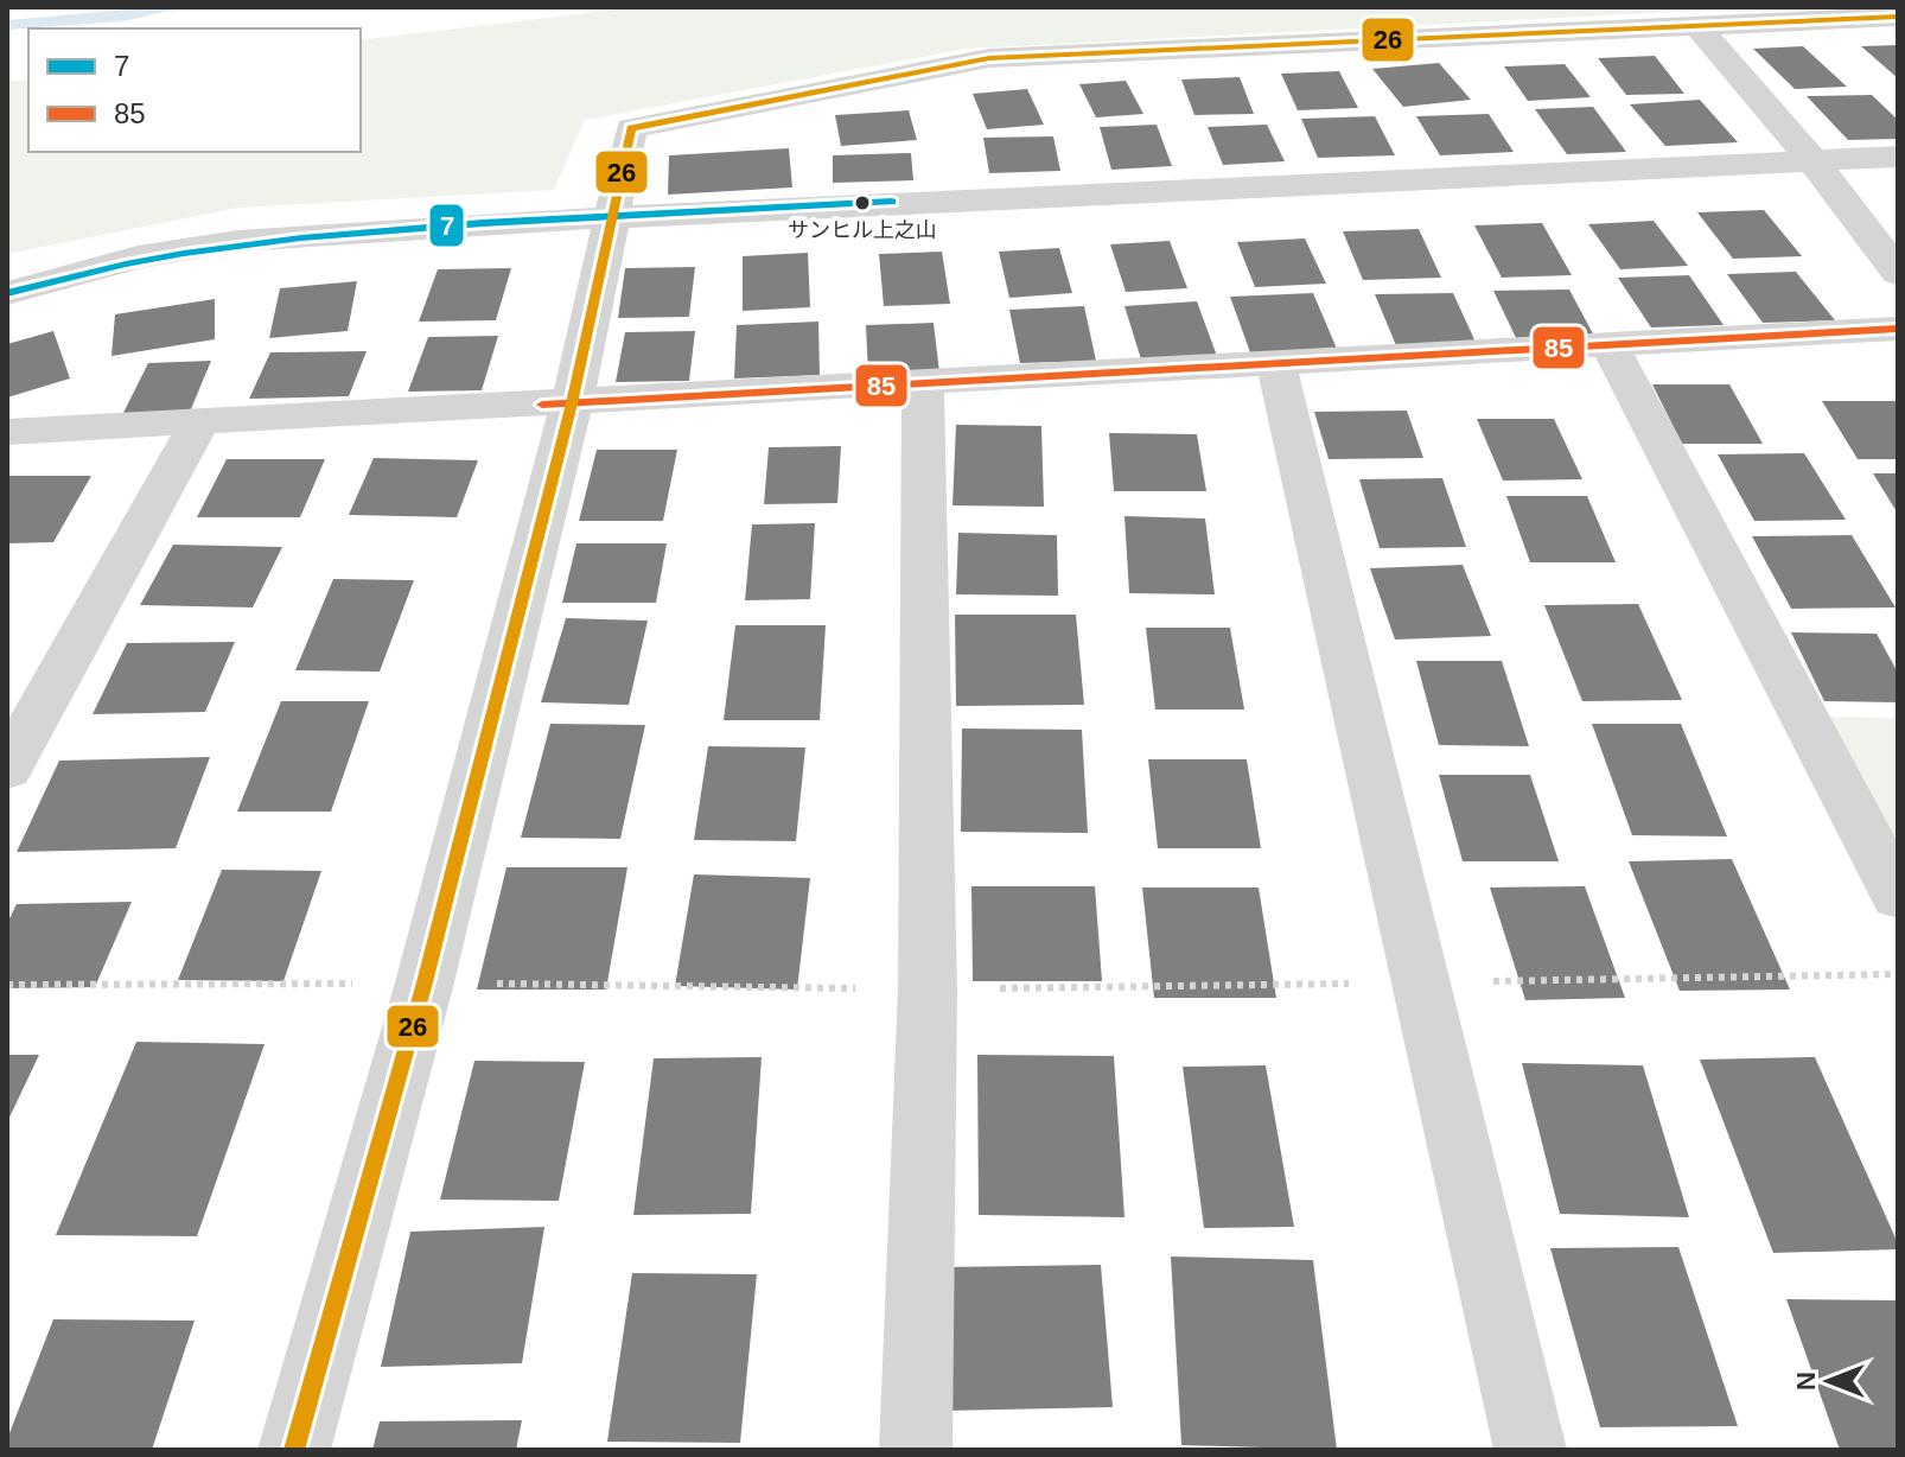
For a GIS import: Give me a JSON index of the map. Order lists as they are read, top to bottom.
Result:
{
  "places": ["サンヒル上之山"],
  "lines": ["transit line 26", "transit line 7", "transit line 85"],
  "legend": ["7", "85"],
  "north": "left"
}
